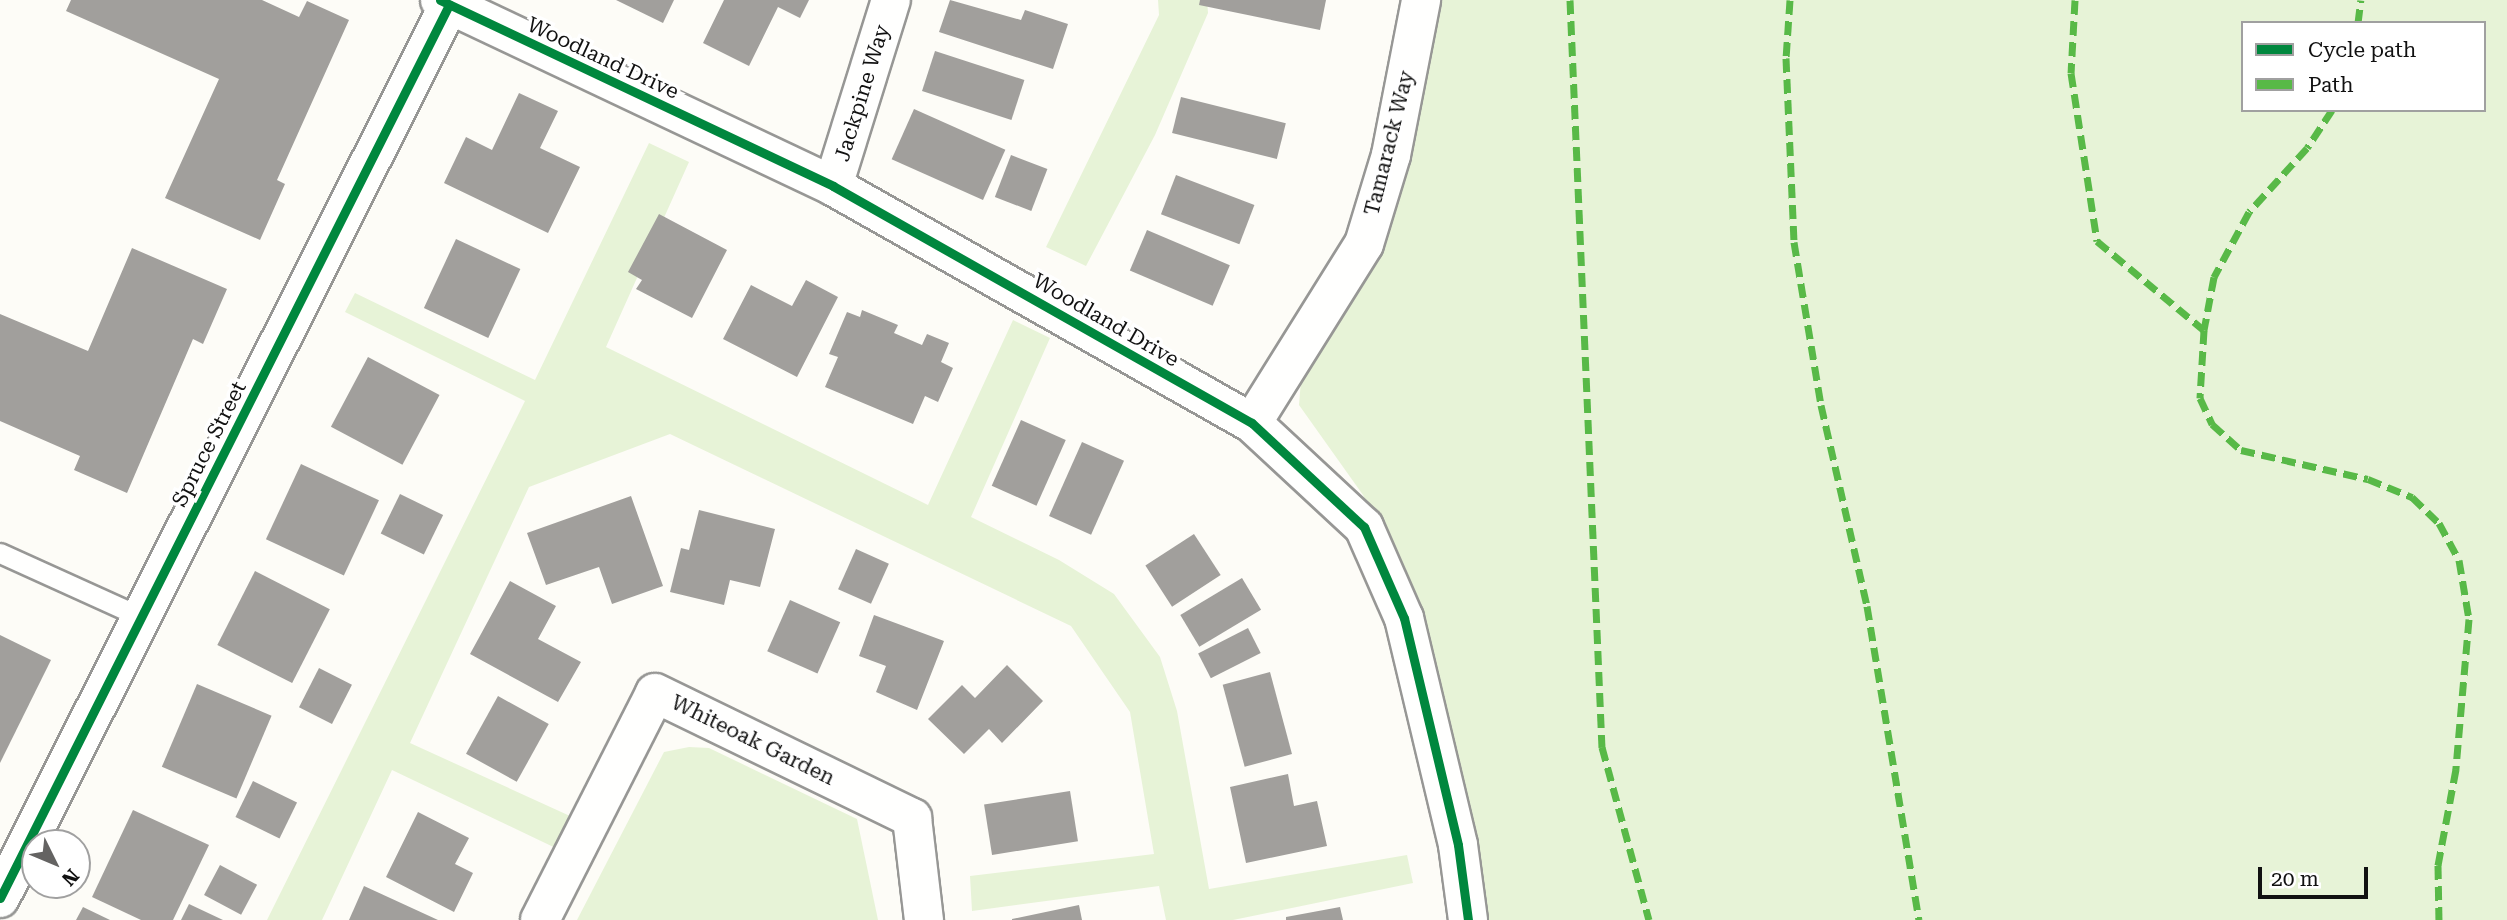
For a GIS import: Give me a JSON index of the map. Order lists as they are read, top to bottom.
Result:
{
  "streets": {
    "street": [
      "Woodland Drive",
      "Jackpine Way",
      "Tamarack Way",
      "Spruce Street",
      "Whiteoak Garden"
    ]
  },
  "crossings": [
    ["Woodland Drive", "Jackpine Way"],
    ["Woodland Drive", "Tamarack Way"],
    ["Woodland Drive", "Spruce Street"]
  ],
  "legend": ["Cycle path", "Path"],
  "scale_bar": "20 m",
  "north": "bottom right"
}
